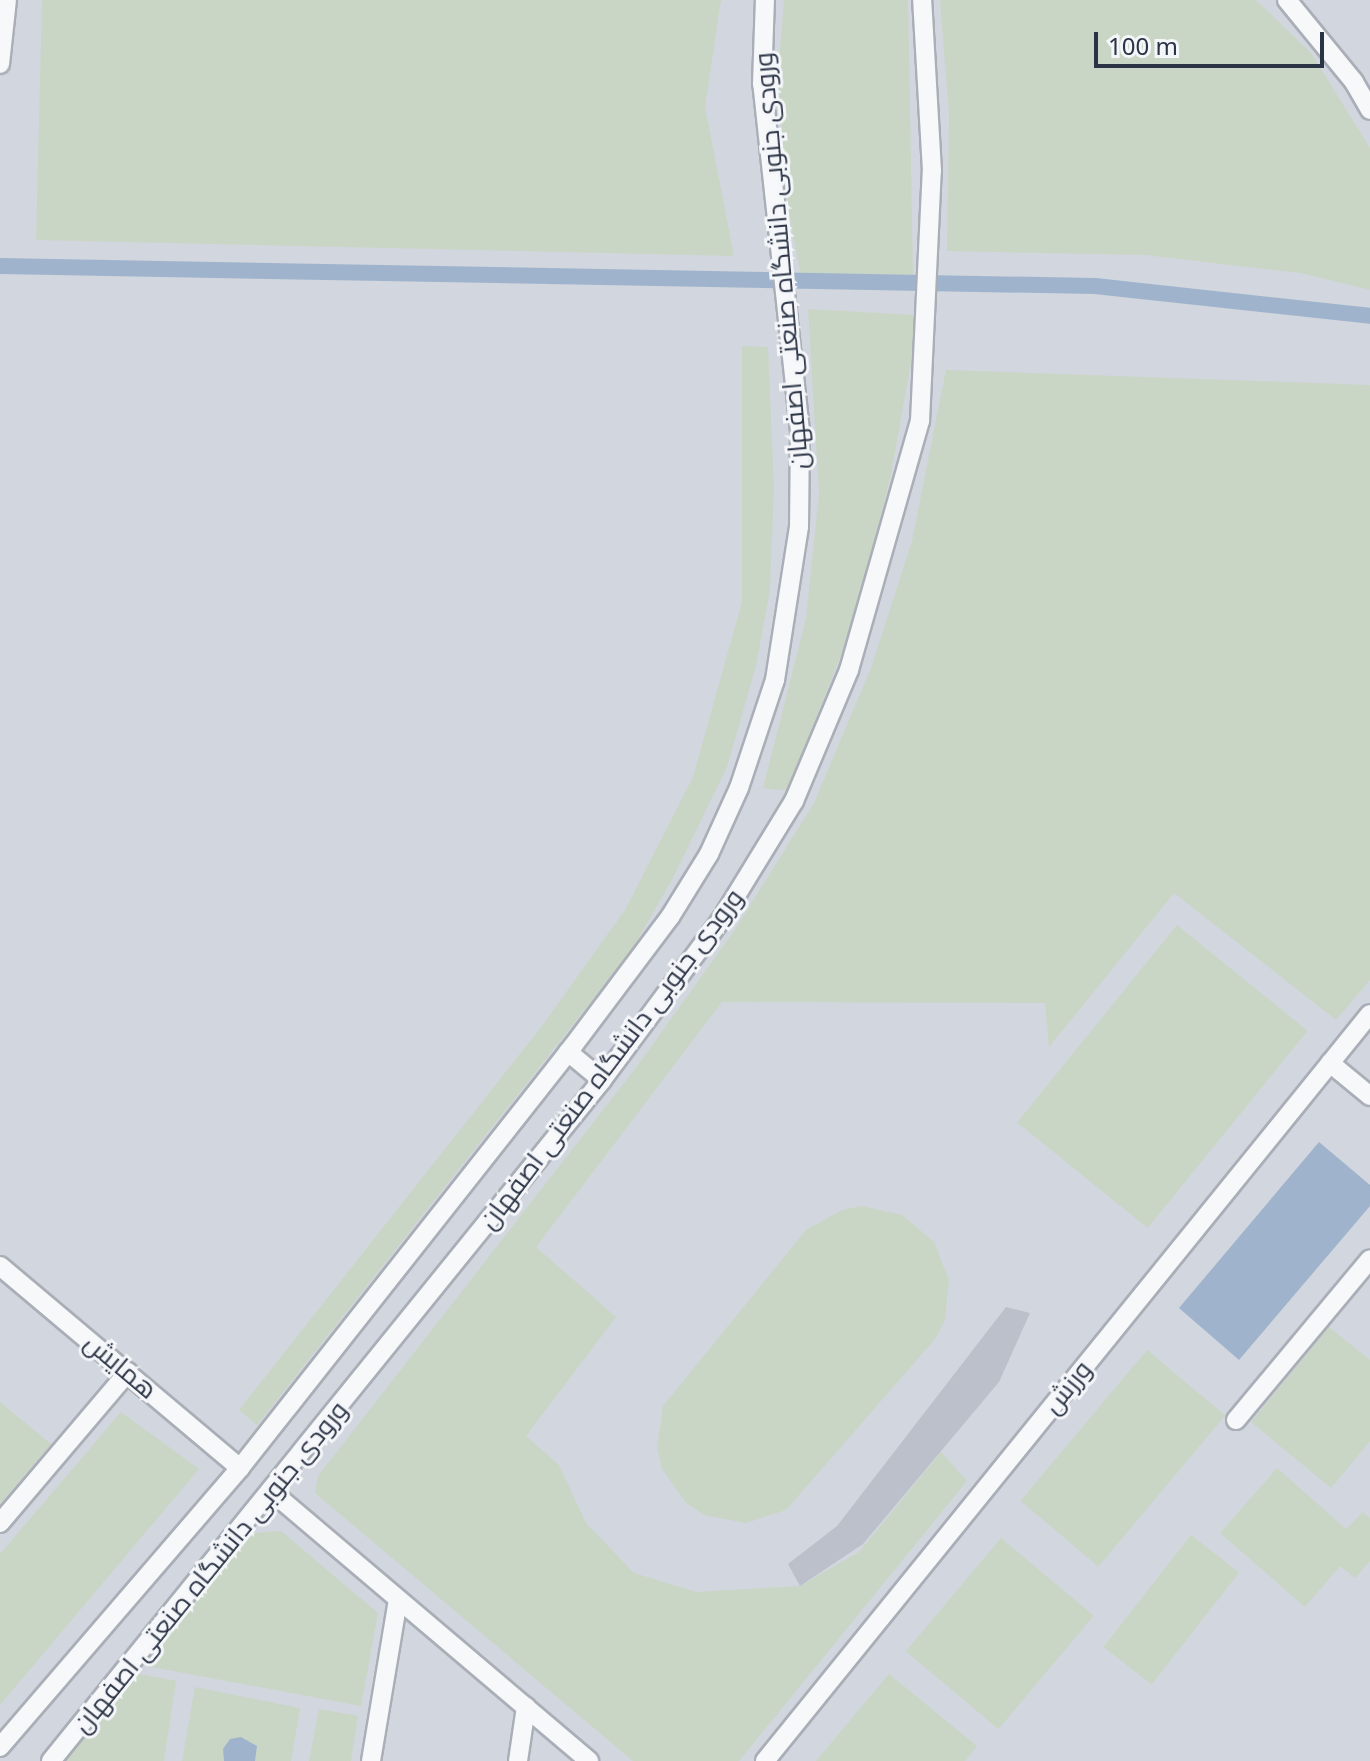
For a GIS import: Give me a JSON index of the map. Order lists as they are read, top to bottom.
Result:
{
  "streets": {
    "street": ["ورودی جنوبی دانشگاه صنعتی اصفهان", "همایش", "ورزش"]
  },
  "crossings": [
    ["ورودی جنوبی دانشگاه صنعتی اصفهان", "همایش"]
  ],
  "scale_bar": "100 m"
}
